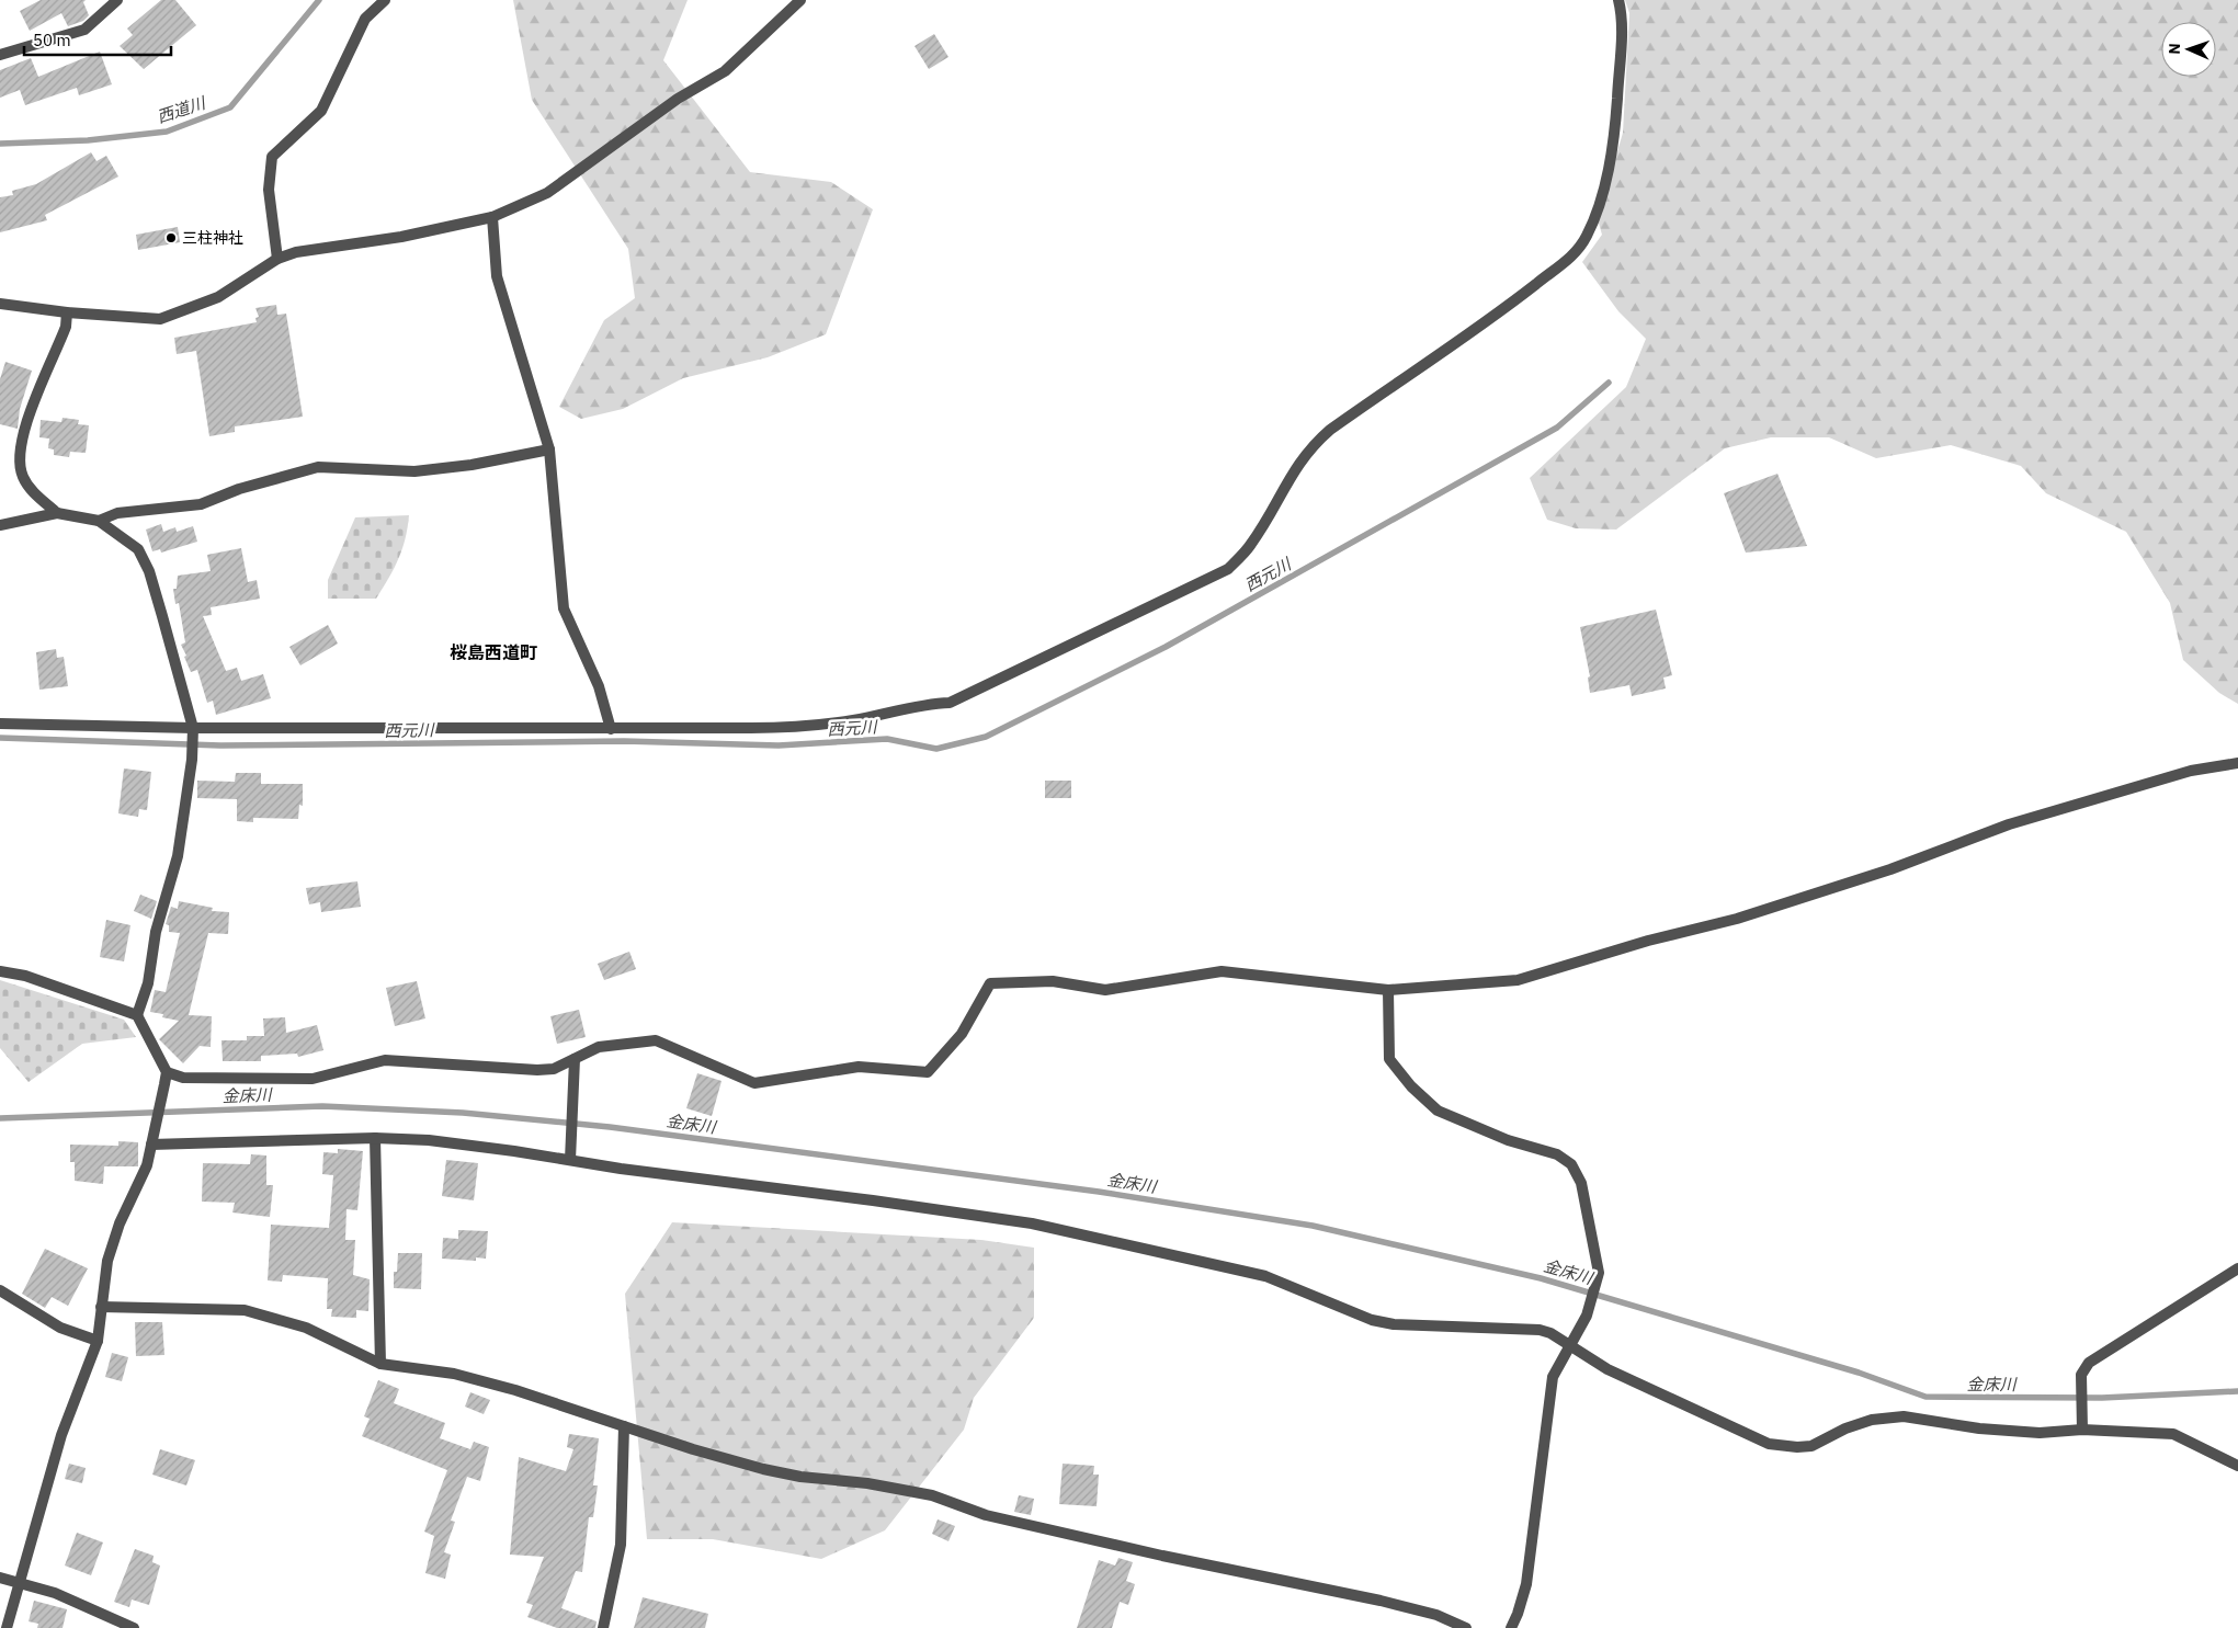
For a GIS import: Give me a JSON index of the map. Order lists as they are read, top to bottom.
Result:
{
  "districts": ["桜島西道町"],
  "water": ["西道川", "西元川", "金床川"],
  "places": ["三柱神社"],
  "scale_bar": "50 m",
  "north": "left"
}
